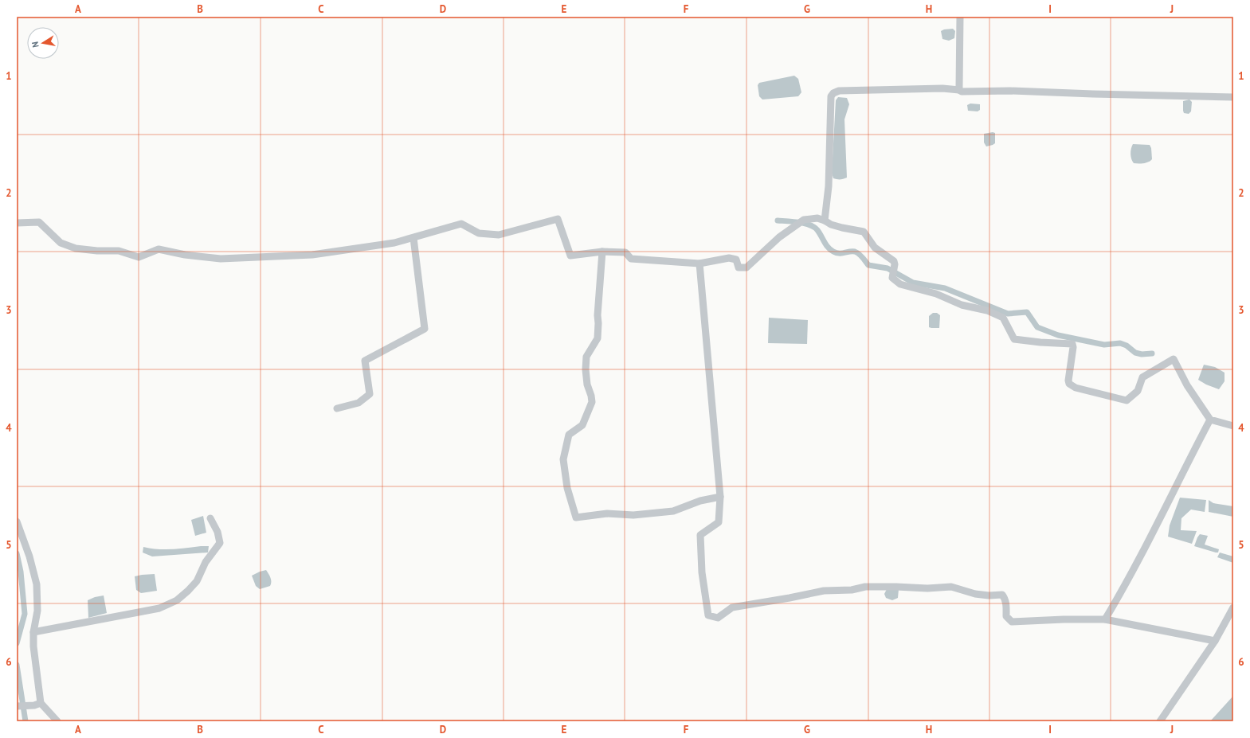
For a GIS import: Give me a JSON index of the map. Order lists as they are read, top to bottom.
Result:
{
  "north": "left",
  "grid": {
    "columns": [
      "A",
      "B",
      "C",
      "D",
      "E",
      "F",
      "G",
      "H",
      "I",
      "J"
    ],
    "rows": [
      "1",
      "2",
      "3",
      "4",
      "5",
      "6"
    ]
  }
}
